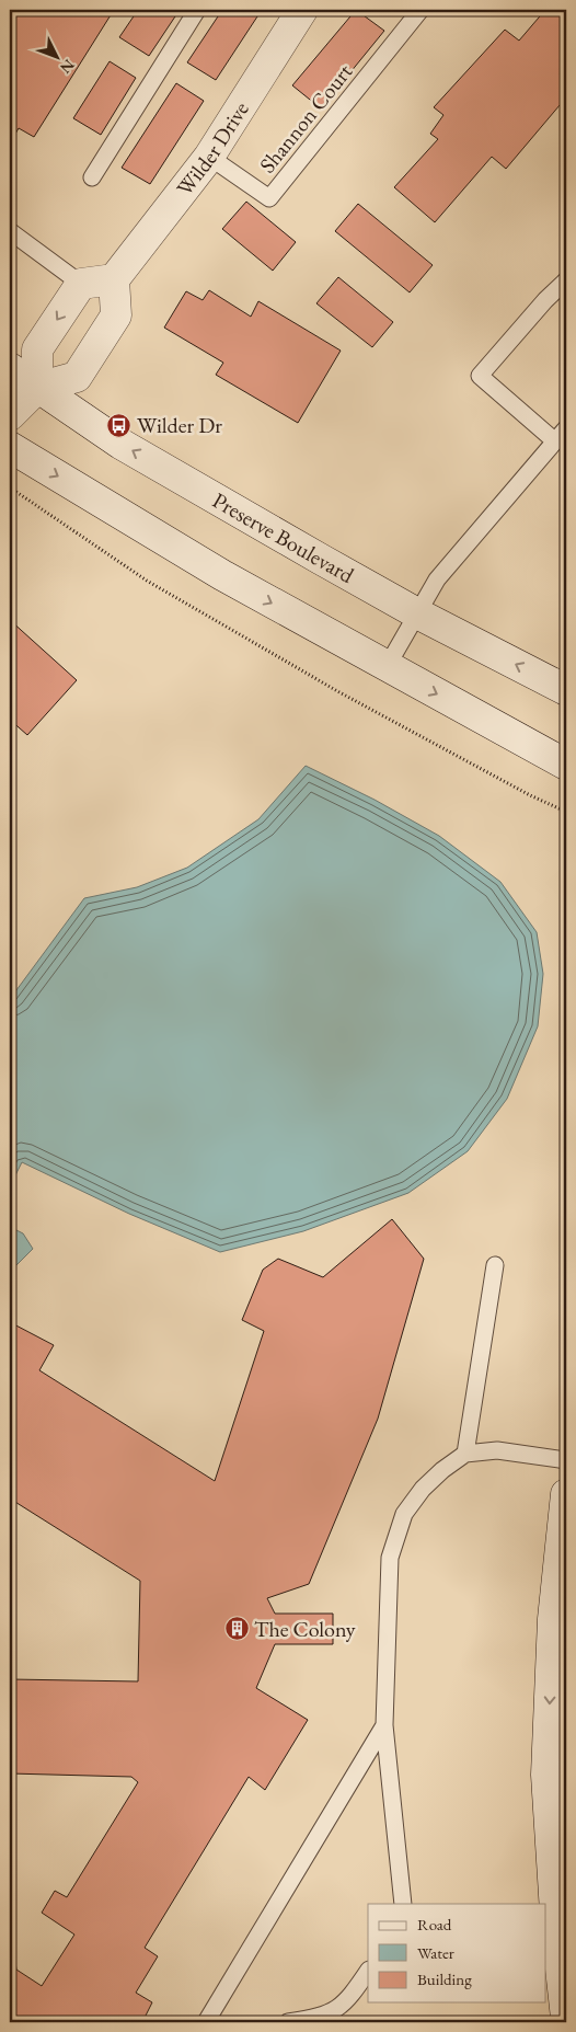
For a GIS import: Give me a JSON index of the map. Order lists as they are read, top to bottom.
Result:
{
  "streets": {
    "street": ["Wilder Drive", "Preserve Boulevard"],
    "lane": ["Shannon Court"]
  },
  "crossings": [
    ["Shannon Court", "Wilder Drive"]
  ],
  "places": {
    "bus stop": ["Wilder Dr"],
    "building": ["The Colony"]
  },
  "legend": ["Road", "Water", "Building"],
  "north": "bottom right"
}
